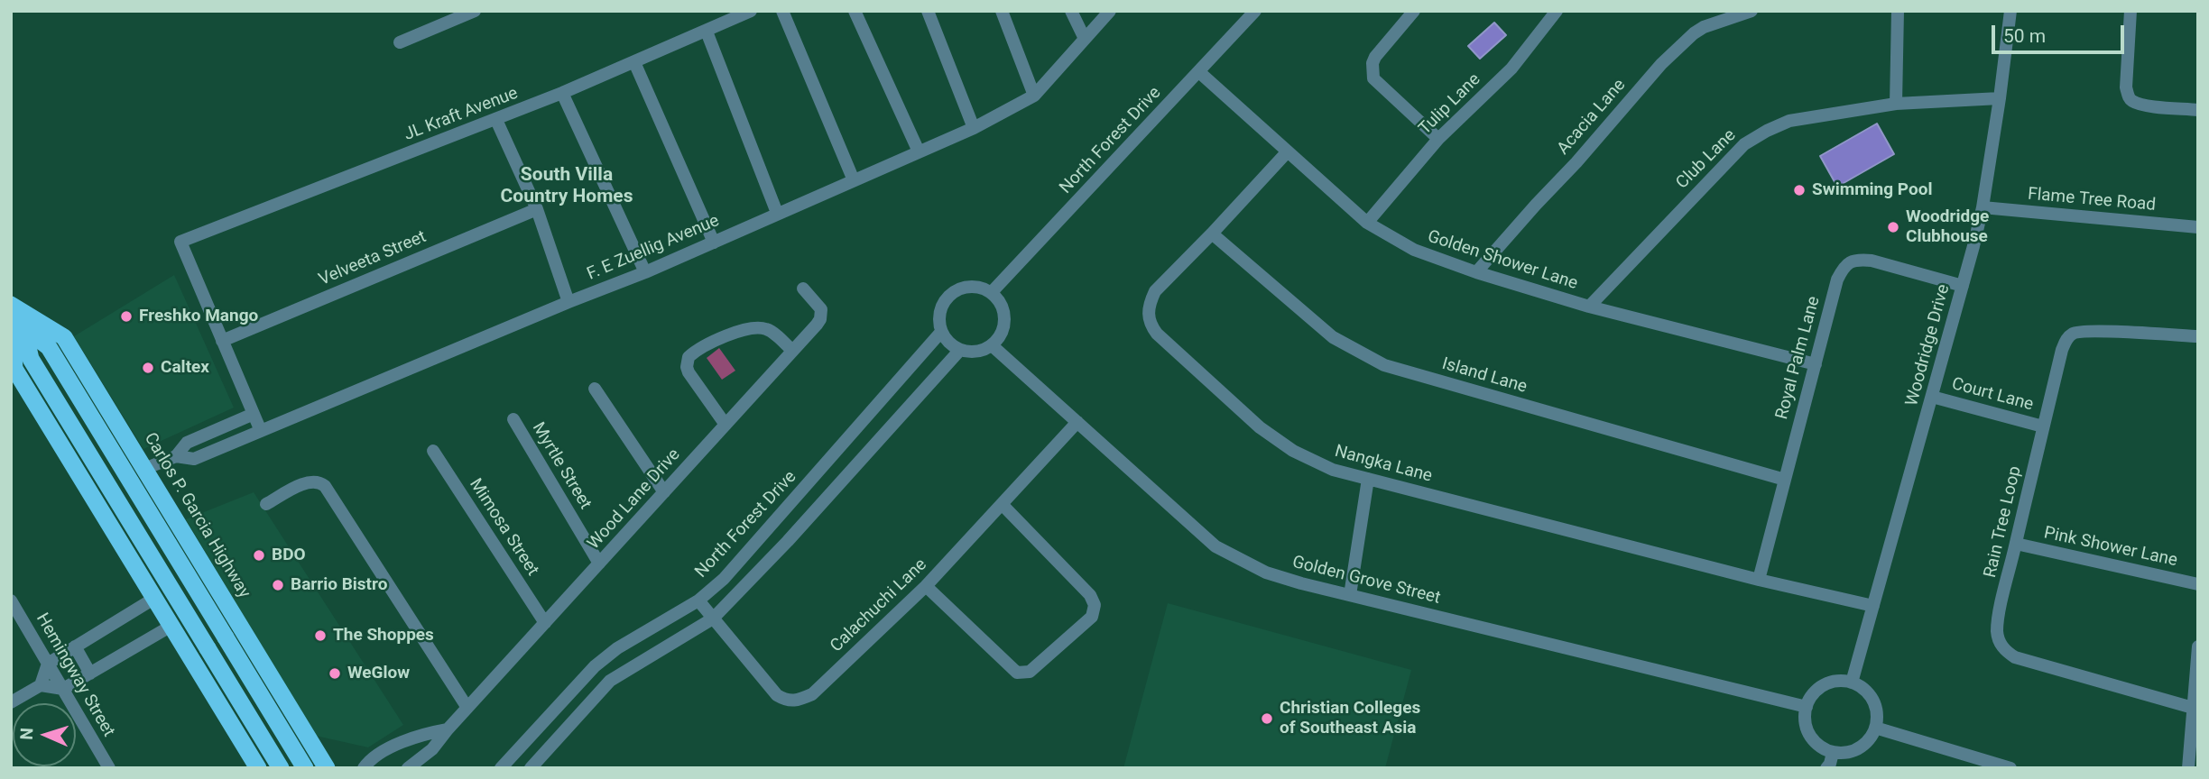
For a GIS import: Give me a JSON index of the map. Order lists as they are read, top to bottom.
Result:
{
  "streets": {
    "highway": ["Carlos P. Garcia Highway"],
    "street": [
      "Tulip Lane",
      "JL Kraft Avenue",
      "Acacia Lane",
      "North Forest Drive",
      "Club Lane",
      "Flame Tree Road",
      "F. E Zuellig Avenue",
      "Velveeta Street",
      "Golden Shower Lane",
      "Woodridge Drive",
      "Royal Palm Lane",
      "Island Lane",
      "Court Lane",
      "Nangka Lane",
      "Myrtle Street",
      "Wood Lane Drive",
      "Rain Tree Loop",
      "Mimosa Street",
      "Pink Shower Lane",
      "Golden Grove Street",
      "Calachuchi Lane",
      "Hemingway Street"
    ]
  },
  "crossings": [
    ["Tulip Lane", "Golden Shower Lane"],
    ["JL Kraft Avenue", "Velveeta Street"],
    ["Acacia Lane", "Golden Shower Lane"],
    ["North Forest Drive", "Golden Shower Lane"],
    ["North Forest Drive", "Golden Grove Street"],
    ["North Forest Drive", "Calachuchi Lane"],
    ["Club Lane", "Golden Shower Lane"],
    ["Club Lane", "Woodridge Drive"],
    ["Flame Tree Road", "Woodridge Drive"],
    ["F. E Zuellig Avenue", "Carlos P. Garcia Highway"],
    ["Golden Shower Lane", "Royal Palm Lane"],
    ["Golden Shower Lane", "Nangka Lane"],
    ["Woodridge Drive", "Royal Palm Lane"],
    ["Woodridge Drive", "Court Lane"],
    ["Woodridge Drive", "Nangka Lane"],
    ["Woodridge Drive", "Golden Grove Street"],
    ["Royal Palm Lane", "Island Lane"],
    ["Royal Palm Lane", "Nangka Lane"],
    ["Island Lane", "Nangka Lane"],
    ["Court Lane", "Rain Tree Loop"],
    ["Myrtle Street", "Wood Lane Drive"],
    ["Wood Lane Drive", "Mimosa Street"],
    ["Rain Tree Loop", "Pink Shower Lane"],
    ["Golden Grove Street", "Calachuchi Lane"]
  ],
  "districts": ["South Villa Country Homes"],
  "places": [
    "Swimming Pool",
    "Woodridge Clubhouse",
    "Freshko Mango",
    "Caltex",
    "BDO",
    "Barrio Bistro",
    "The Shoppes",
    "WeGlow",
    "Christian Colleges of Southeast Asia"
  ],
  "scale_bar": "50 m",
  "north": "left"
}
